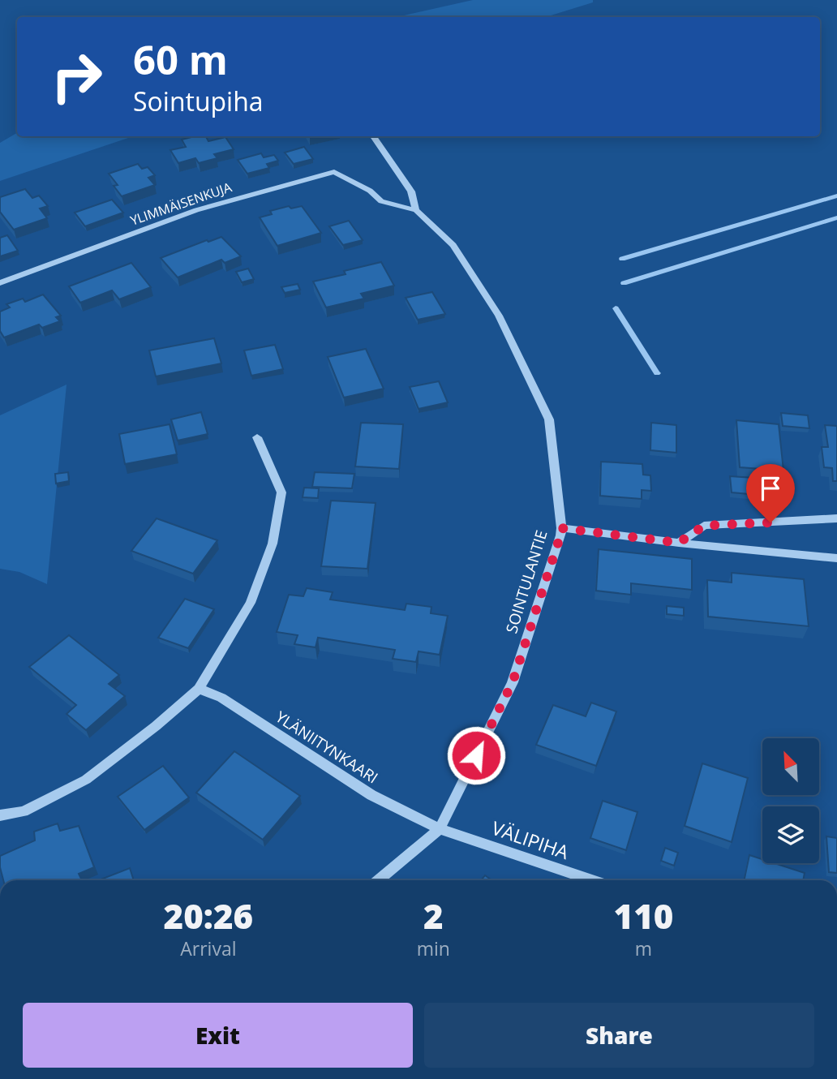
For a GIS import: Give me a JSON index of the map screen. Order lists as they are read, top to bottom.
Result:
{
  "streets": {
    "street": [
      "YLIMMÄISENKUJA",
      "SOINTULANTIE",
      "YLÄNIITYNKAARI",
      "VÄLIPIHA"
    ]
  },
  "crossings": [
    ["YLIMMÄISENKUJA", "SOINTULANTIE"],
    ["SOINTULANTIE", "YLÄNIITYNKAARI"],
    ["SOINTULANTIE", "VÄLIPIHA"],
    ["YLÄNIITYNKAARI", "VÄLIPIHA"]
  ],
  "north": "top left",
  "page": {
    "turn": ["60 m", "Sointupiha"],
    "eta": [
      "20:26",
      "Arrival",
      "2",
      "min",
      "110",
      "m"
    ],
    "buttons": ["Exit", "Share"]
  }
}
